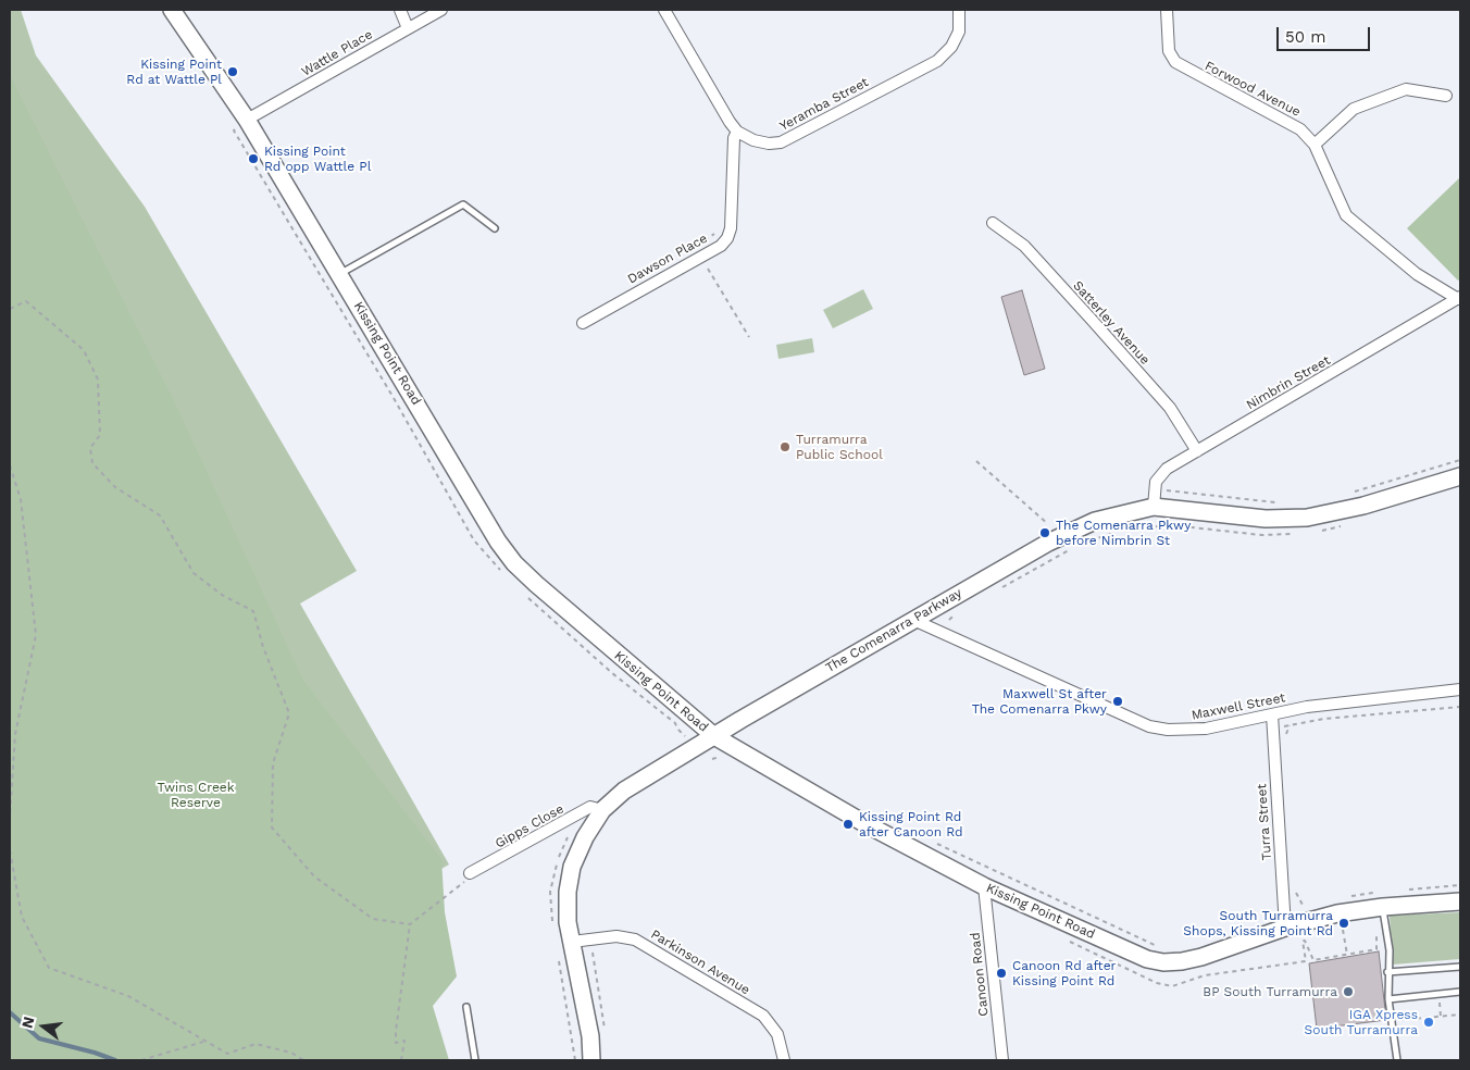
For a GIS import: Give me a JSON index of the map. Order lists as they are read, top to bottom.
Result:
{
  "streets": {
    "main road": ["Kissing Point Road", "The Comenarra Parkway"],
    "street": [
      "Wattle Place",
      "Forwood Avenue",
      "Yeramba Street",
      "Dawson Place",
      "Satterley Avenue",
      "Nimbrin Street",
      "Maxwell Street",
      "Turra Street",
      "Gipps Close",
      "Parkinson Avenue",
      "Canoon Road"
    ]
  },
  "crossings": [
    ["Wattle Place", "Kissing Point Road"],
    ["Forwood Avenue", "Nimbrin Street"],
    ["Yeramba Street", "Dawson Place"],
    ["Satterley Avenue", "Nimbrin Street"],
    ["Kissing Point Road", "The Comenarra Parkway"],
    ["Kissing Point Road", "Turra Street"],
    ["Kissing Point Road", "Canoon Road"],
    ["Nimbrin Street", "The Comenarra Parkway"],
    ["The Comenarra Parkway", "Maxwell Street"],
    ["The Comenarra Parkway", "Gipps Close"],
    ["The Comenarra Parkway", "Parkinson Avenue"],
    ["Maxwell Street", "Turra Street"]
  ],
  "parks": ["Twins Creek Reserve"],
  "places": [
    "Kissing Point Rd at Wattle Pl",
    "Kissing Point Rd opp Wattle Pl",
    "Turramurra Public School",
    "The Comenarra Pkwy before Nimbrin St",
    "Maxwell St after The Comenarra Pkwy",
    "Kissing Point Rd after Canoon Rd",
    "South Turramurra Shops, Kissing Point Rd",
    "Canoon Rd after Kissing Point Rd",
    "BP South Turramurra",
    "IGA Xpress South Turramurra"
  ],
  "scale_bar": "50 m",
  "north": "left"
}
